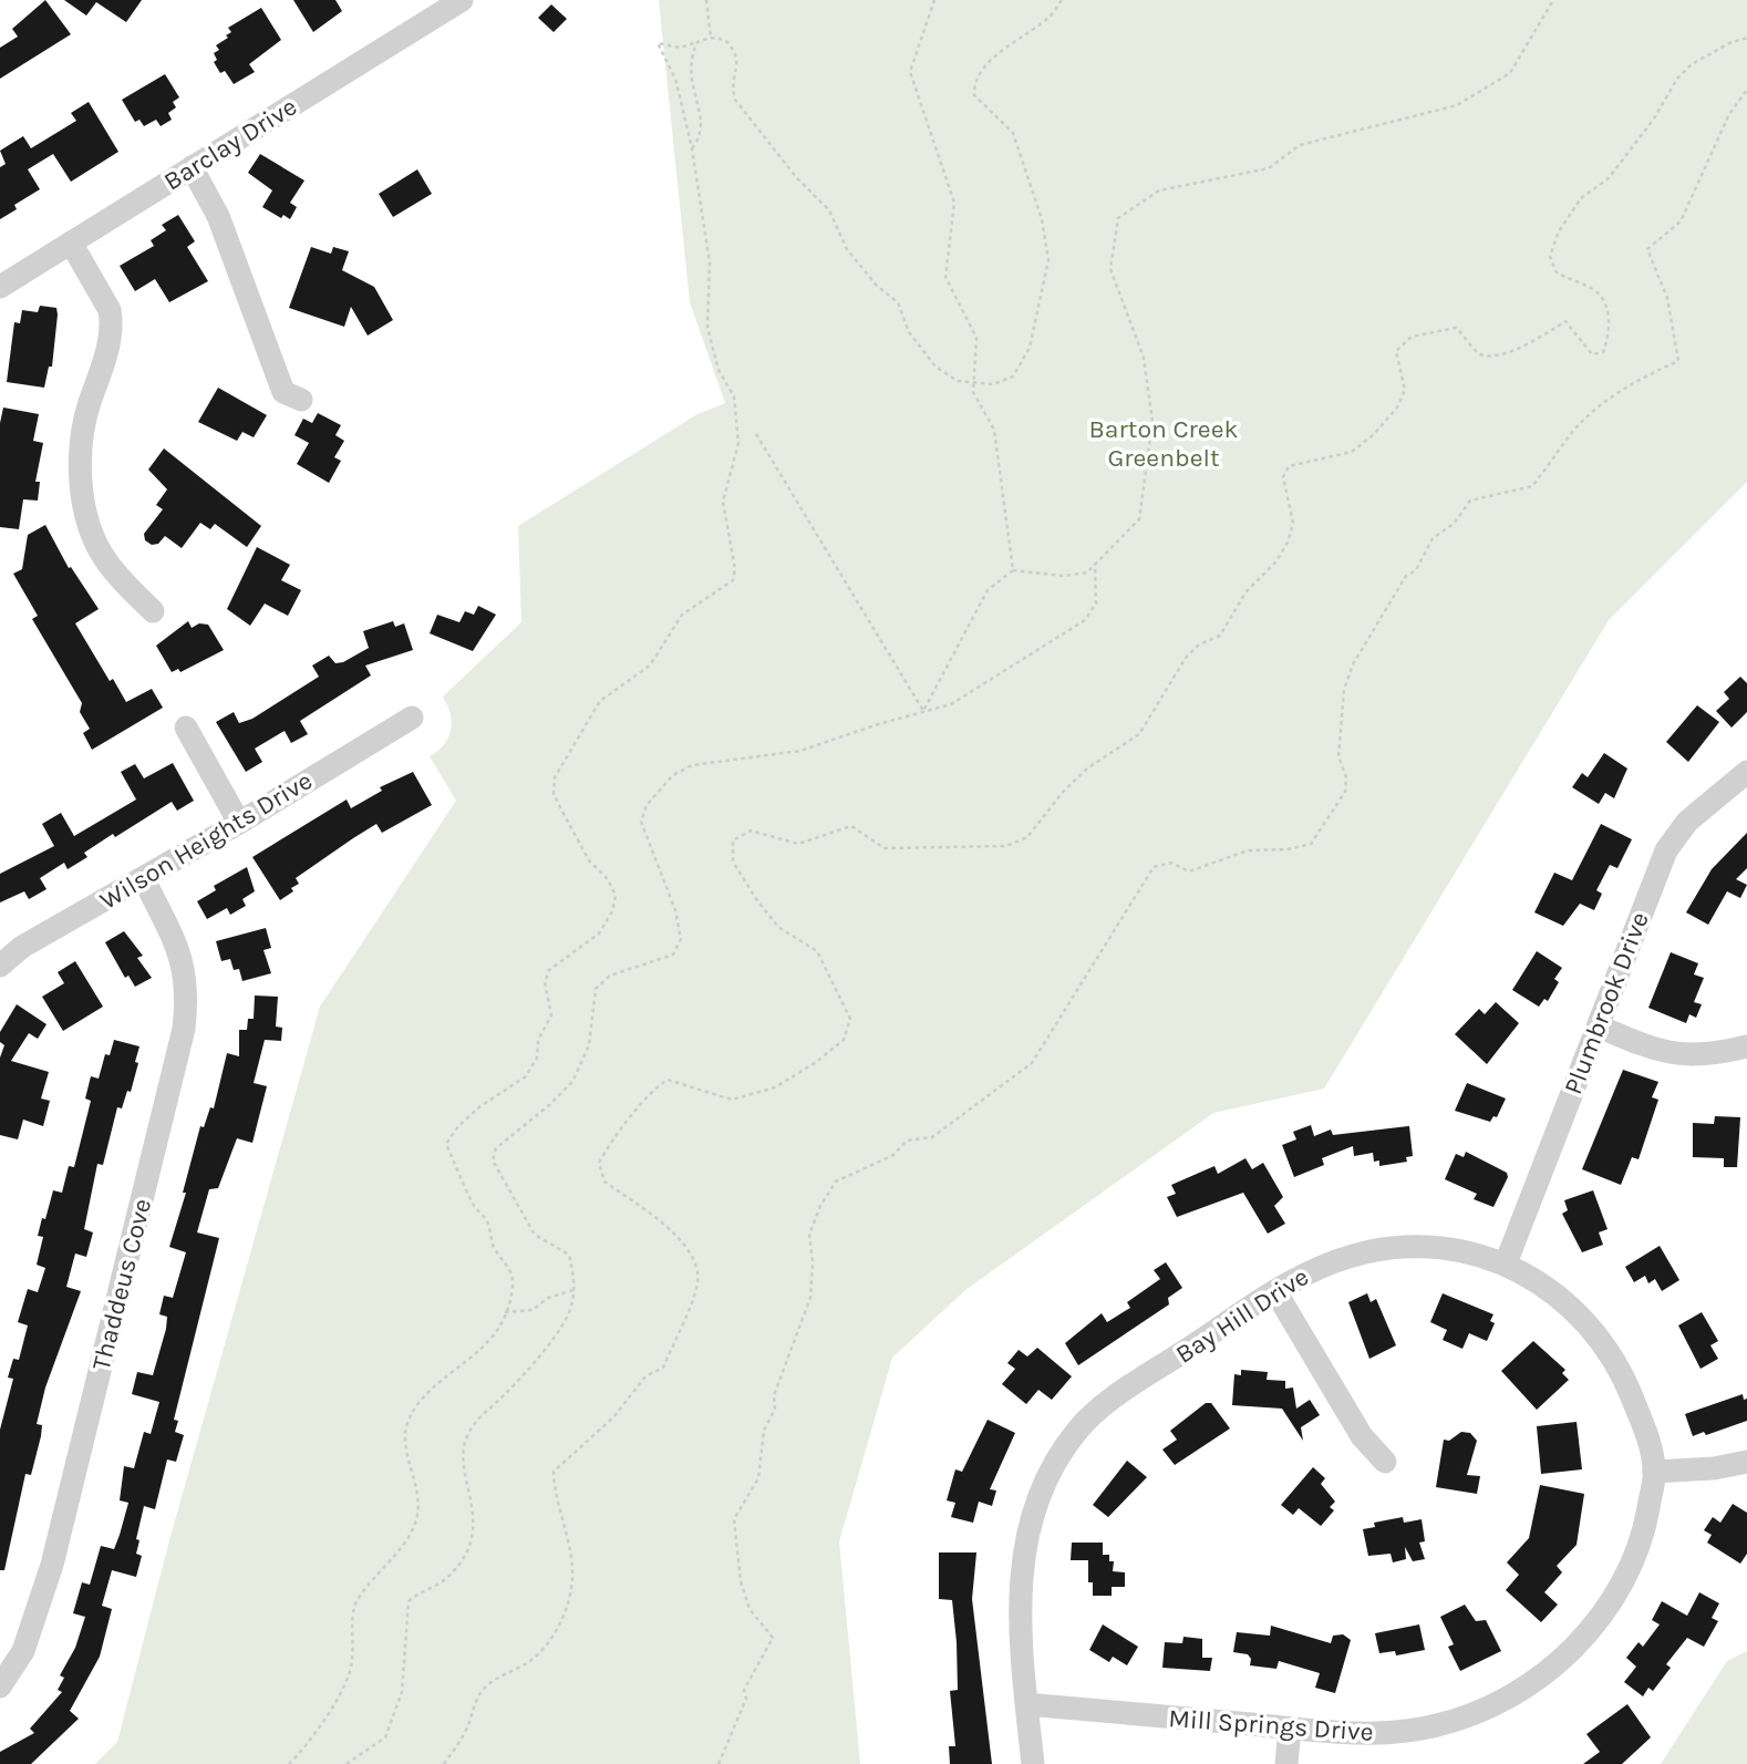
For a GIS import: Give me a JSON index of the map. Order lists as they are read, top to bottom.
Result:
{
  "streets": {
    "street": [
      "Barclay Drive",
      "Wilson Heights Drive",
      "Plumbrook Drive",
      "Thaddeus Cove",
      "Bay Hill Drive",
      "Mill Springs Drive"
    ]
  },
  "crossings": [
    ["Wilson Heights Drive", "Thaddeus Cove"],
    ["Plumbrook Drive", "Bay Hill Drive"],
    ["Bay Hill Drive", "Mill Springs Drive"]
  ],
  "parks": ["Barton Creek Greenbelt"]
}
